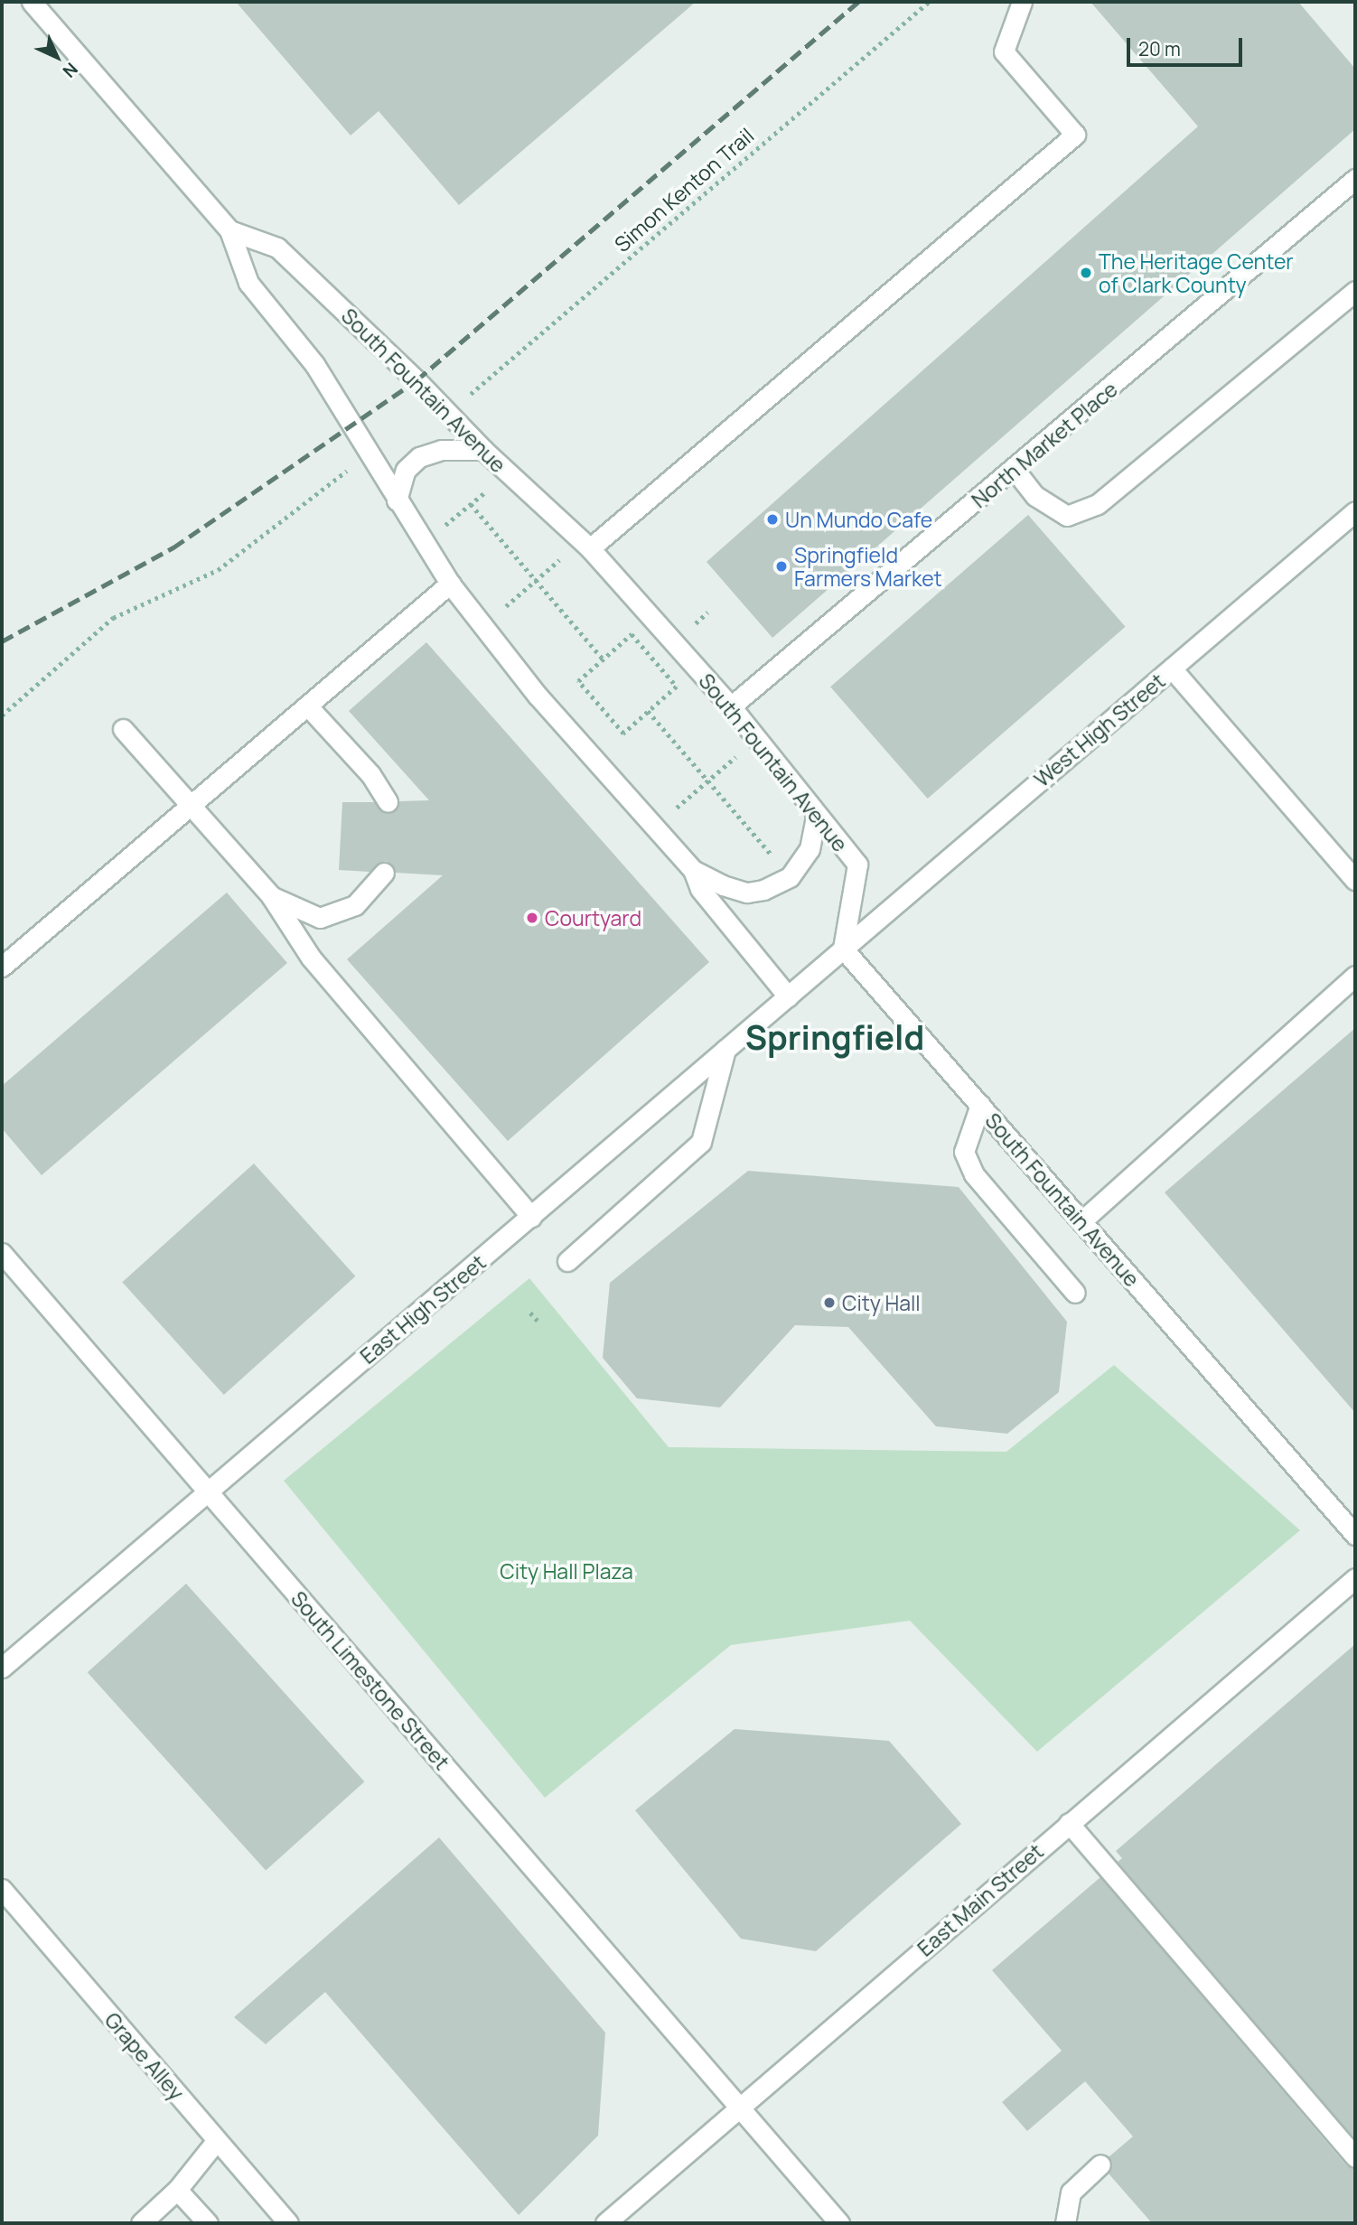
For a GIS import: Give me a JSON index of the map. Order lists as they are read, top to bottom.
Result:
{
  "streets": {
    "street": [
      "South Fountain Avenue",
      "North Market Place",
      "West High Street",
      "East High Street",
      "South Limestone Street",
      "East Main Street",
      "Grape Alley"
    ],
    "path": ["Simon Kenton Trail"]
  },
  "crossings": [
    ["South Fountain Avenue", "North Market Place"],
    ["South Fountain Avenue", "West High Street"],
    ["South Fountain Avenue", "East High Street"],
    ["West High Street", "East High Street"],
    ["East High Street", "South Limestone Street"],
    ["South Limestone Street", "East Main Street"]
  ],
  "districts": ["Springfield"],
  "parks": ["City Hall Plaza"],
  "places": [
    "The Heritage Center of Clark County",
    "Un Mundo Cafe",
    "Springfield Farmers Market",
    "Courtyard",
    "City Hall"
  ],
  "scale_bar": "20 m",
  "north": "bottom right"
}
